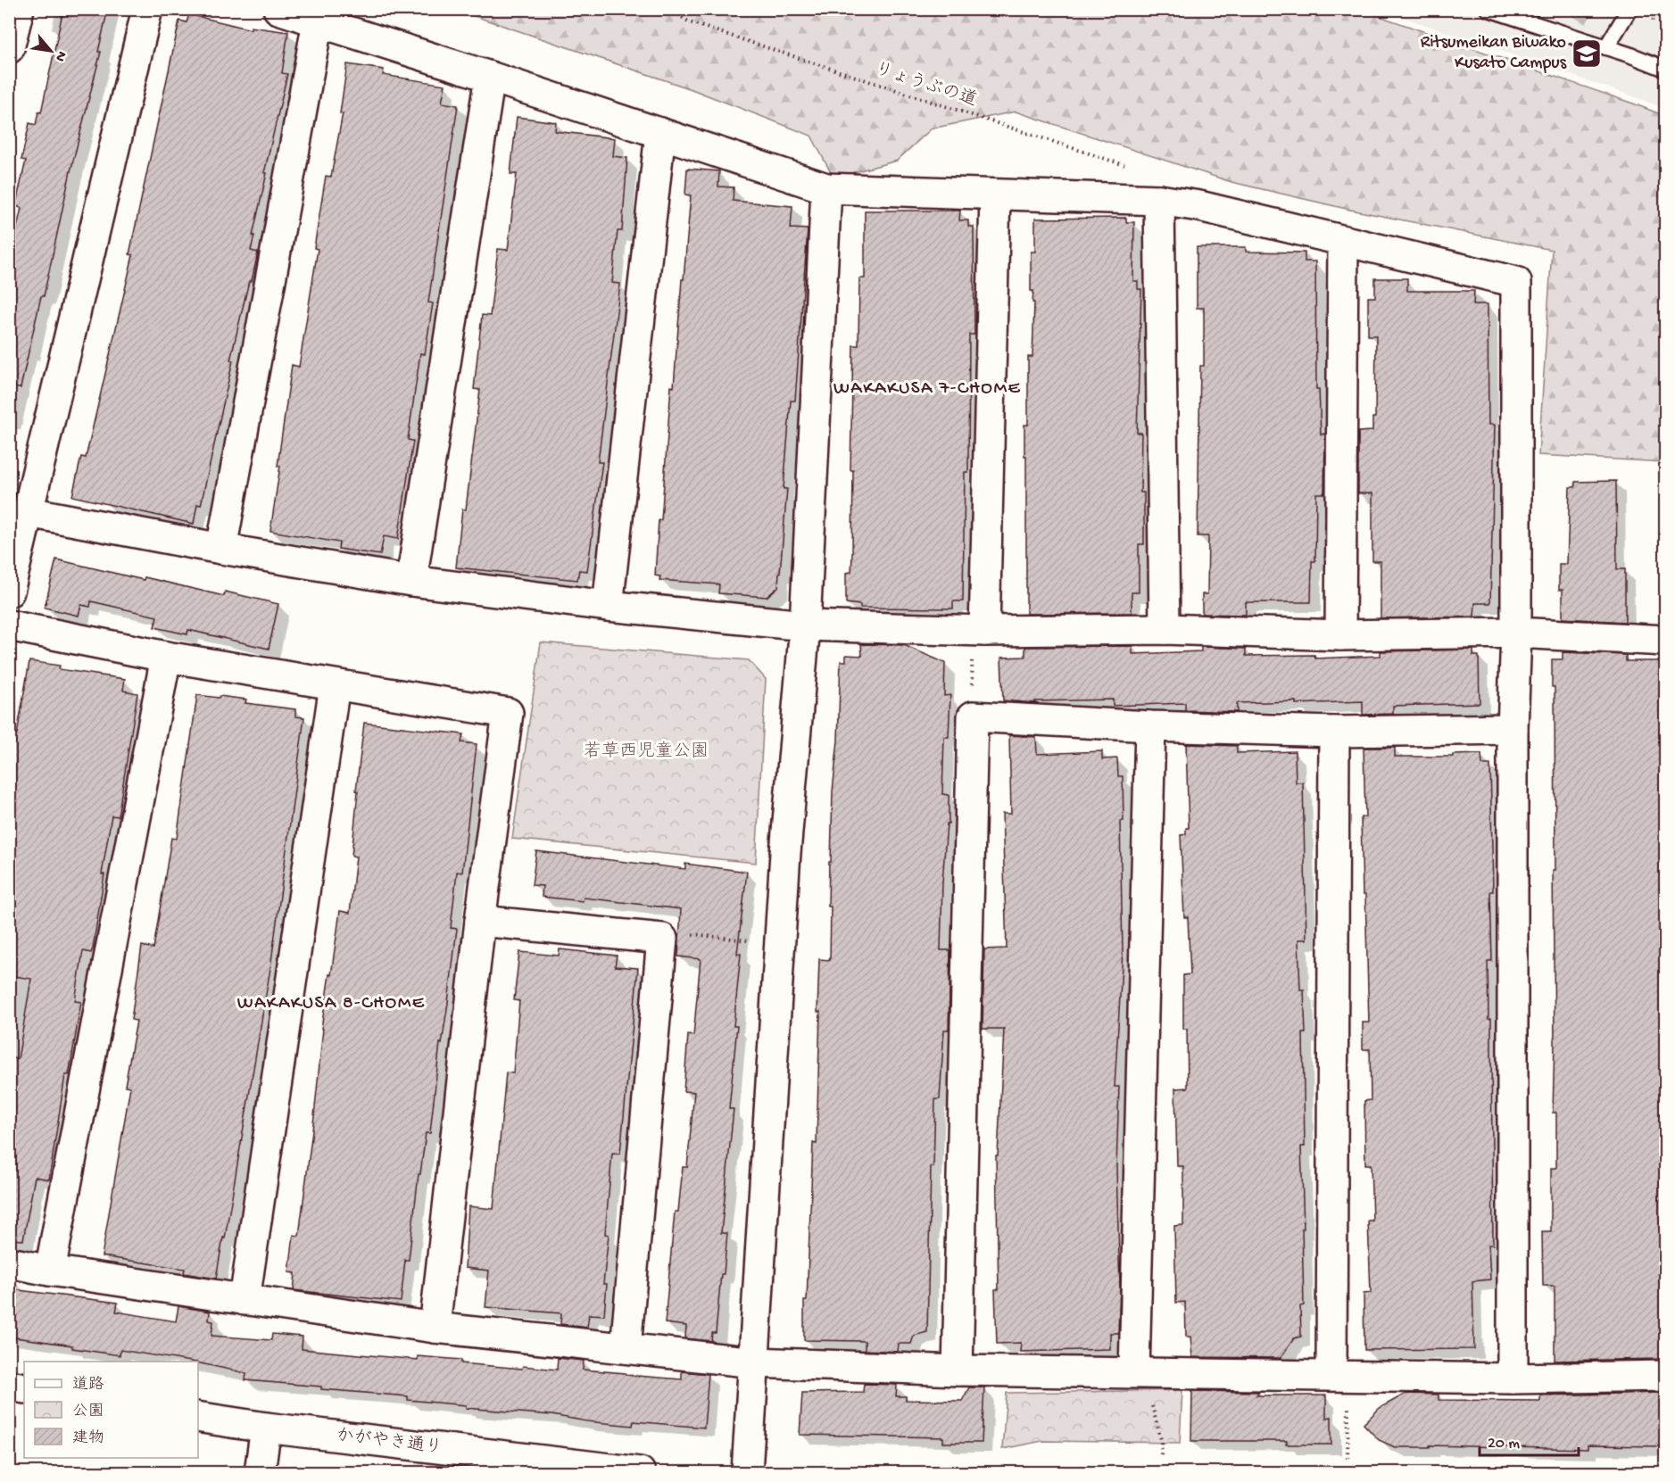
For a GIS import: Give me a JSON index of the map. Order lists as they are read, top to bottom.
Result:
{
  "streets": {
    "street": ["かがやき通り"],
    "path": ["りょうぶの道"]
  },
  "districts": ["WAKAKUSA 7-CHOME", "WAKAKUSA 8-CHOME"],
  "parks": ["若草西児童公園"],
  "places": {
    "school or university": ["Ritsumeikan Biwako Kusato Campus"]
  },
  "legend": ["道路", "公園", "建物"],
  "scale_bar": "20 m",
  "north": "bottom right"
}
